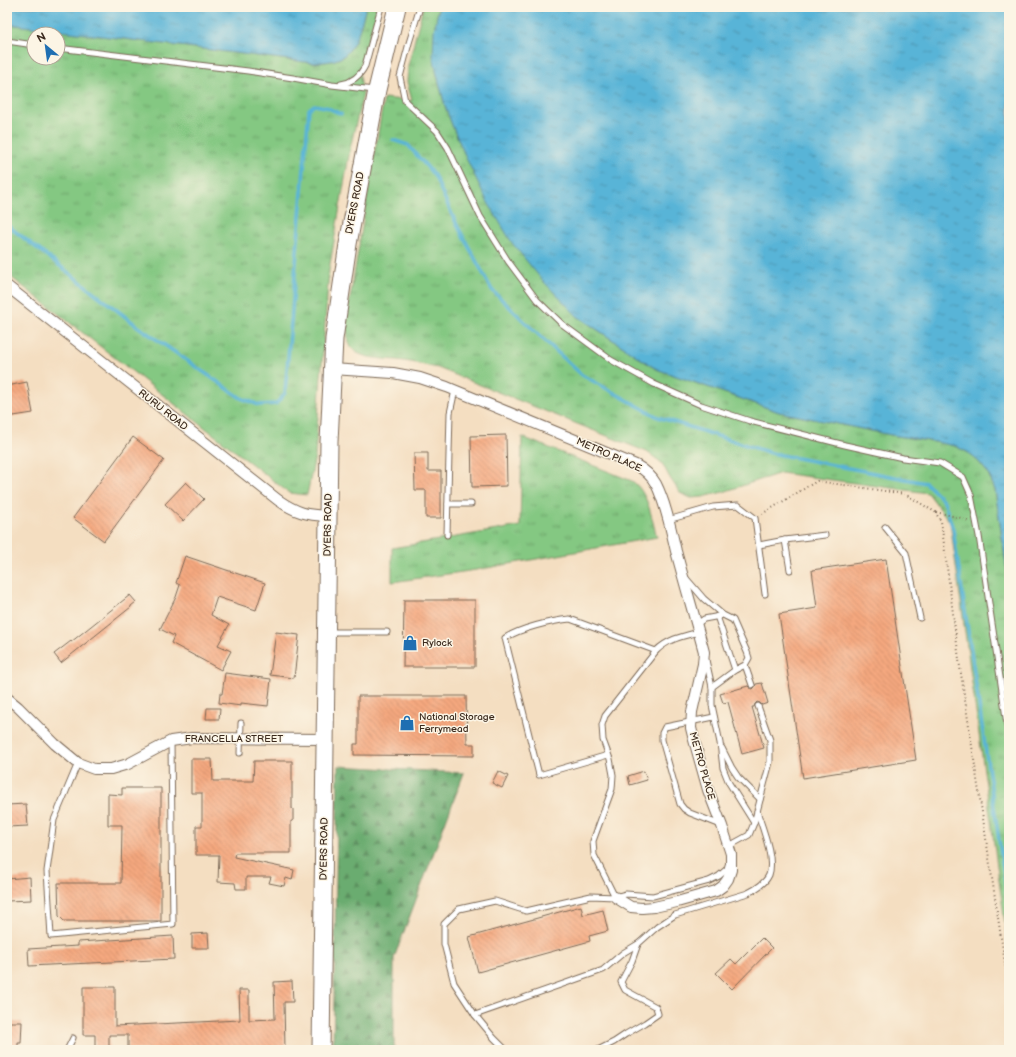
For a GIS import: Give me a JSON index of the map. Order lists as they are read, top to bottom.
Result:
{
  "streets": {
    "highway": ["DYERS ROAD"],
    "street": ["RURU ROAD", "METRO PLACE", "FRANCELLA STREET"]
  },
  "crossings": [
    ["DYERS ROAD", "RURU ROAD"],
    ["DYERS ROAD", "METRO PLACE"],
    ["DYERS ROAD", "FRANCELLA STREET"]
  ],
  "places": {
    "shop": ["Rylock", "National Storage Ferrymead"]
  },
  "north": "top left"
}
